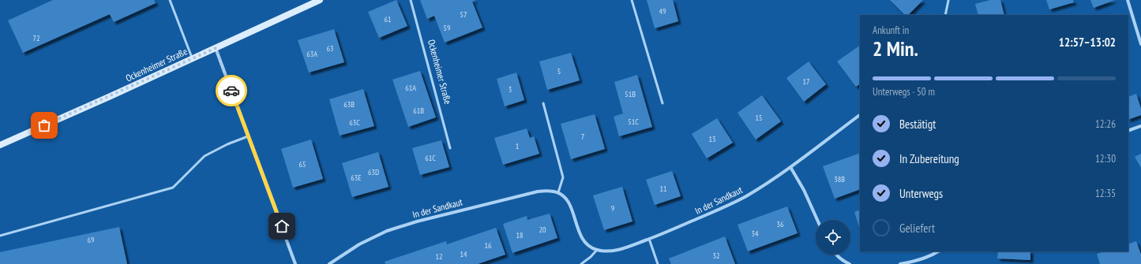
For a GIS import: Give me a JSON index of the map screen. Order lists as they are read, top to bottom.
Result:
{
  "streets": {
    "main road": ["Ockenheimer Straße"],
    "street": ["In der Sandkaut"]
  },
  "house_numbers": [
    "49",
    "57",
    "61",
    "59",
    "72",
    "63",
    "63A",
    "5",
    "17",
    "61A",
    "3",
    "51B",
    "63B",
    "61B",
    "15",
    "51C",
    "63C",
    "7",
    "13",
    "1",
    "61C",
    "65",
    "63D",
    "63E",
    "38B",
    "11",
    "9",
    "36",
    "20",
    "34",
    "18",
    "69",
    "16",
    "14",
    "32",
    "12"
  ],
  "page": {
    "heading": ["2 Min.", "Ankunft in", "12:57–13:02"],
    "bar": "Unterwegs · 50 m",
    "list": [
      ["Bestätigt", "12:26"],
      ["In Zubereitung", "12:30"],
      ["Unterwegs", "12:35"],
      "Geliefert"
    ]
  }
}
